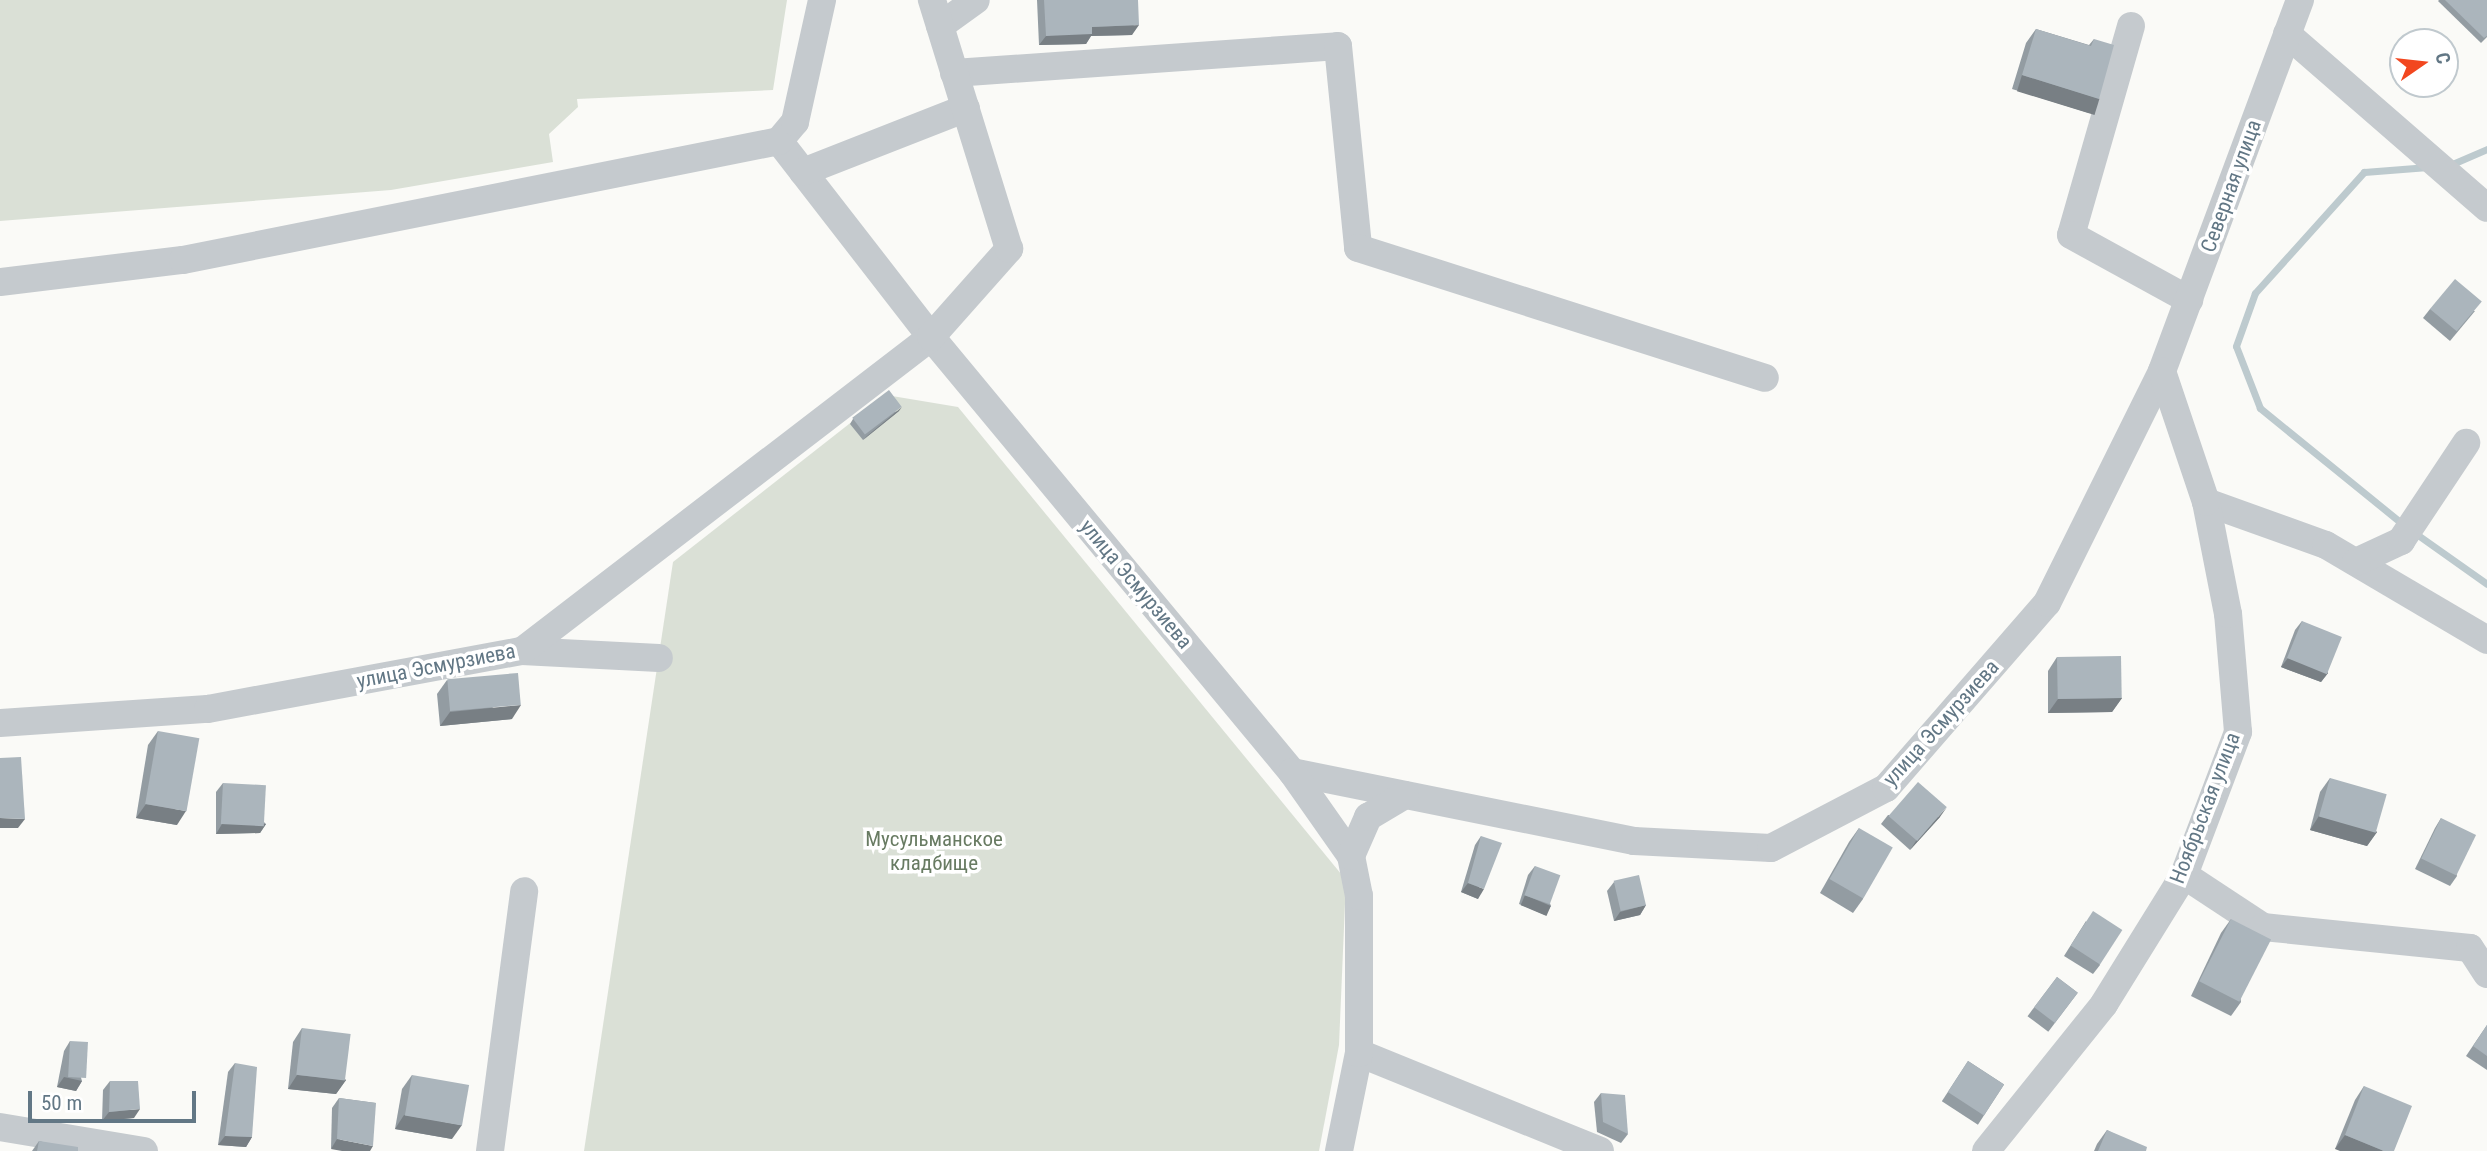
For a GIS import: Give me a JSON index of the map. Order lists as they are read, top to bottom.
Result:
{
  "streets": {
    "street": ["Северная улица", "улица Эсмурзиева", "Ноябрьская улица"]
  },
  "crossings": [
    ["Северная улица", "улица Эсмурзиева"],
    ["Северная улица", "Ноябрьская улица"],
    ["улица Эсмурзиева", "Ноябрьская улица"]
  ],
  "parks": ["Мусульманское кладбище"],
  "scale_bar": "50 m",
  "north": "right"
}
